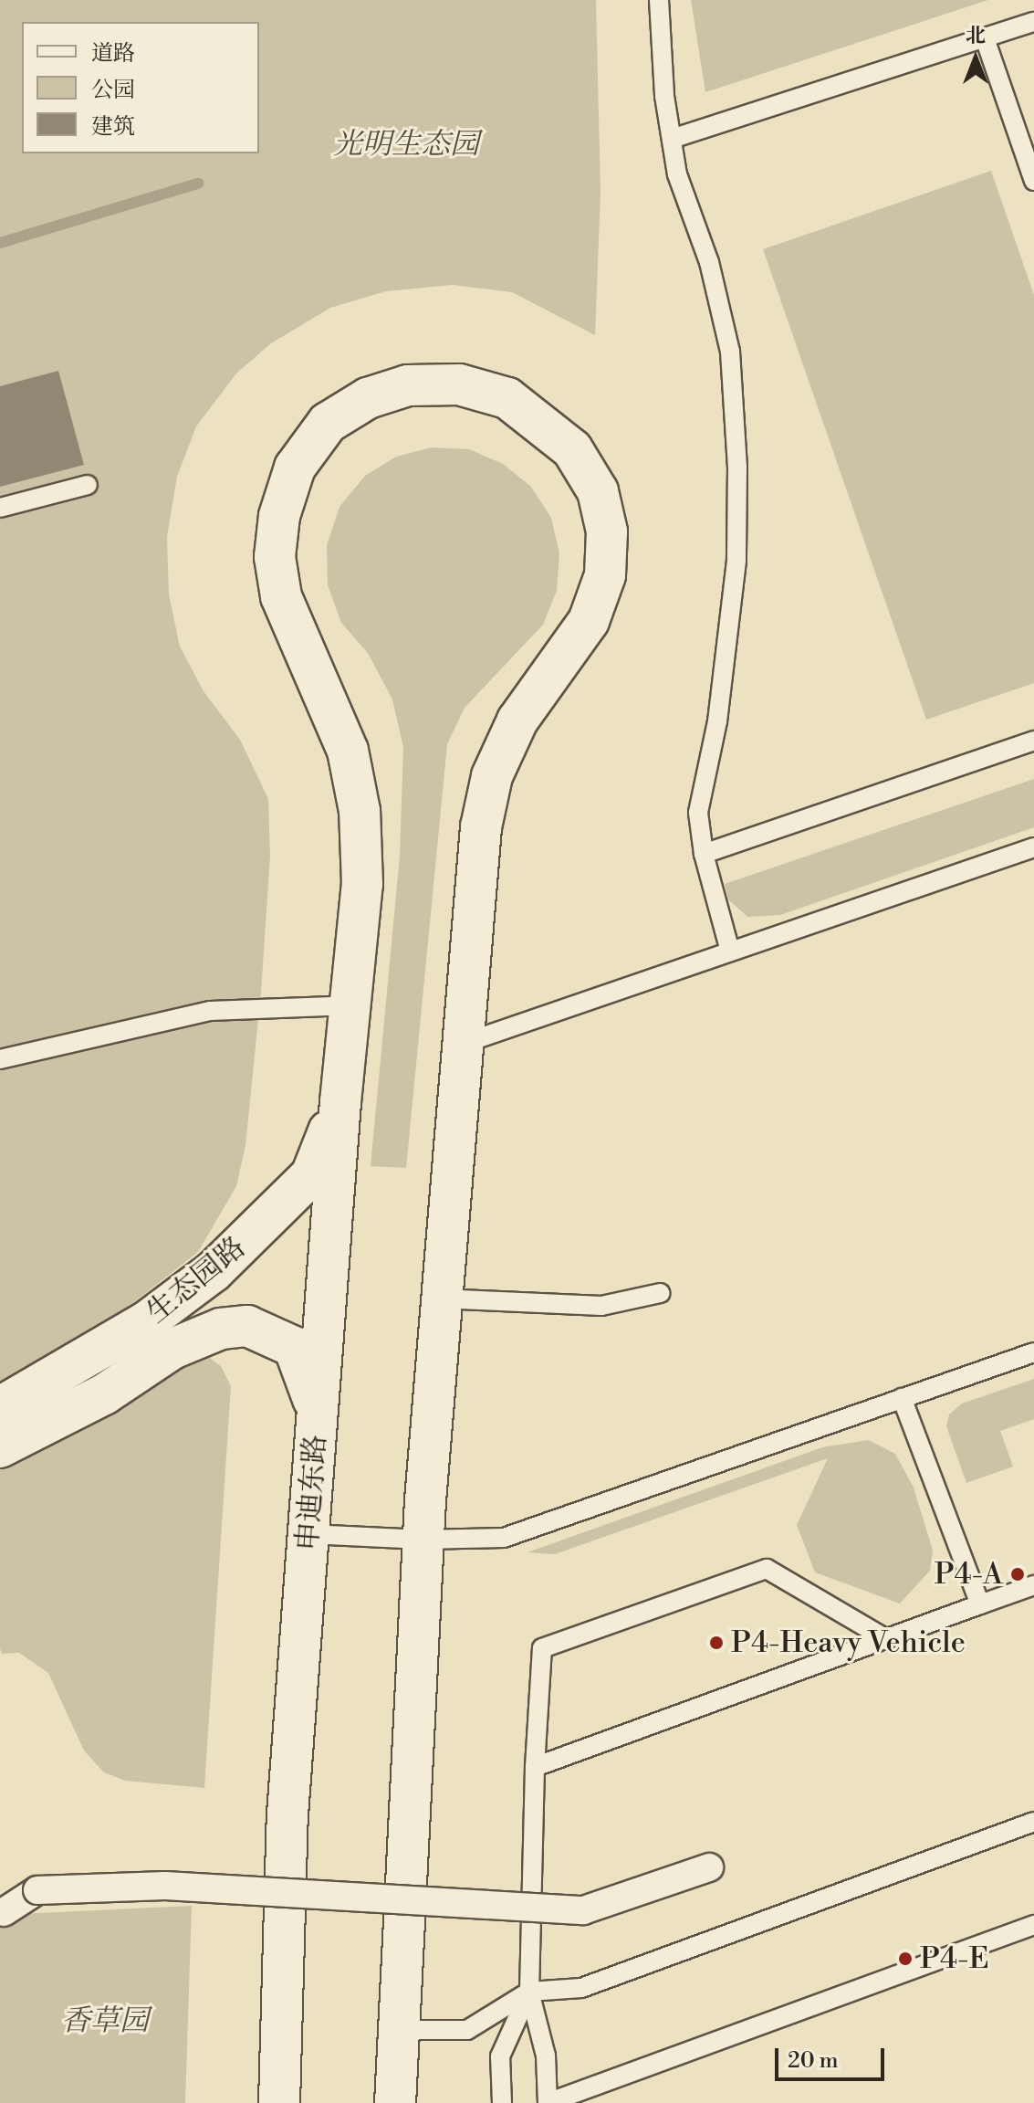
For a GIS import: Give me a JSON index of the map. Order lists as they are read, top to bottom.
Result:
{
  "streets": {
    "street": ["生态园路", "申迪东路"]
  },
  "crossings": [
    ["生态园路", "申迪东路"]
  ],
  "parks": ["光明生态园", "香草园"],
  "places": ["P4-A", "P4-Heavy Vehicle", "P4-E"],
  "legend": ["道路", "公园", "建筑"],
  "scale_bar": "20 m",
  "north": "top"
}
